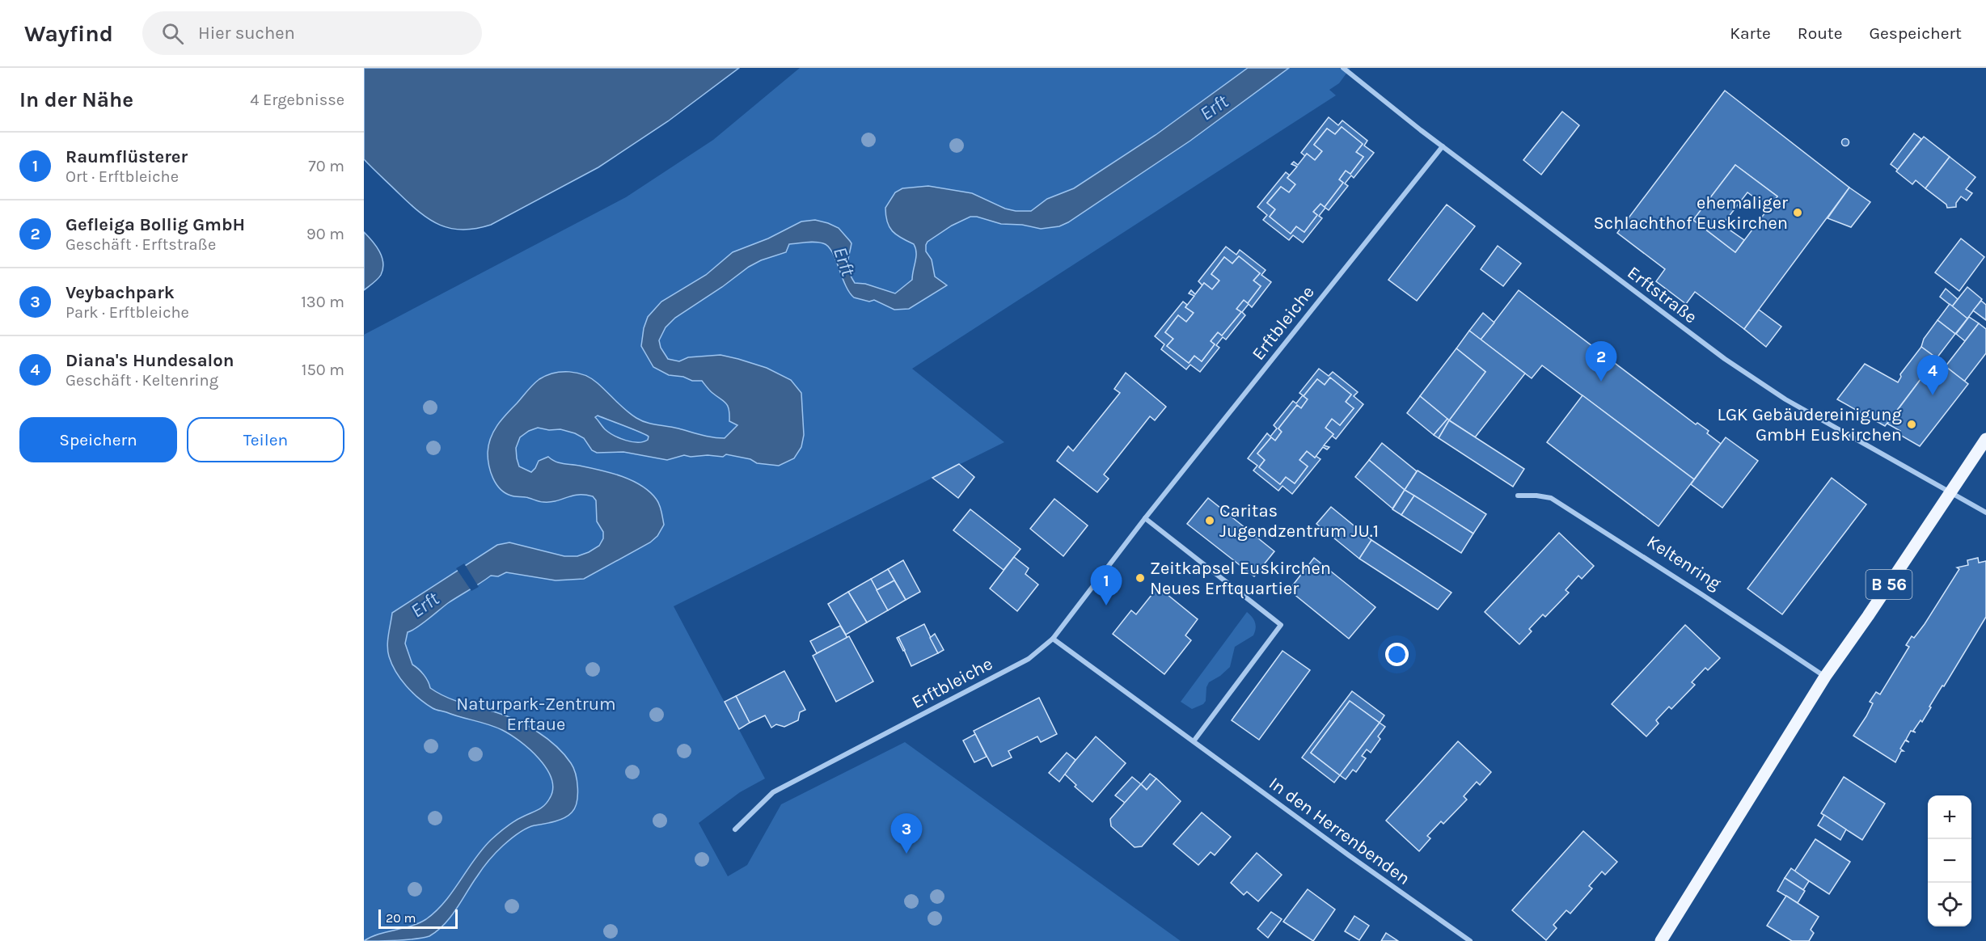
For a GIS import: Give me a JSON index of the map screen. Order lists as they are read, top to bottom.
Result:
{
  "streets": {
    "main road": ["B 56"],
    "street": [
      "Erftstraße",
      "Erftbleiche",
      "Keltenring",
      "In den Herrenbenden"
    ]
  },
  "crossings": [
    ["Erftstraße", "Erftbleiche"],
    ["Erftstraße", "B 56"],
    ["Erftbleiche", "In den Herrenbenden"],
    ["Keltenring", "B 56"]
  ],
  "water": ["Erft"],
  "parks": ["Naturpark-Zentrum Erftaue"],
  "places": [
    "ehemaliger Schlachthof Euskirchen",
    "LGK Gebäudereinigung GmbH Euskirchen",
    "Caritas Jugendzentrum JU.1",
    "Zeitkapsel Euskirchen Neues Erftquartier"
  ],
  "scale_bar": "20 m",
  "page": {
    "header": "Wayfind",
    "search": "Hier suchen",
    "nav": ["Karte", "Route", "Gespeichert"],
    "heading": ["In der Nähe", "4 Ergebnisse"],
    "list": [
      {
        "mark": "1",
        "name": "Raumflüsterer",
        "note": "Ort · Erftbleiche",
        "value": "70 m"
      },
      {
        "mark": "2",
        "name": "Gefleiga Bollig GmbH",
        "note": "Geschäft · Erftstraße",
        "value": "90 m"
      },
      {
        "mark": "3",
        "name": "Veybachpark",
        "note": "Park · Erftbleiche",
        "value": "130 m"
      },
      {
        "mark": "4",
        "name": "Diana's Hundesalon",
        "note": "Geschäft · Keltenring",
        "value": "150 m"
      }
    ],
    "pins": [
      "2",
      "4",
      "1",
      "3"
    ],
    "buttons": ["Speichern", "Teilen"],
    "map_buttons": ["+", "−"],
    "scale": "20 m"
  }
}
